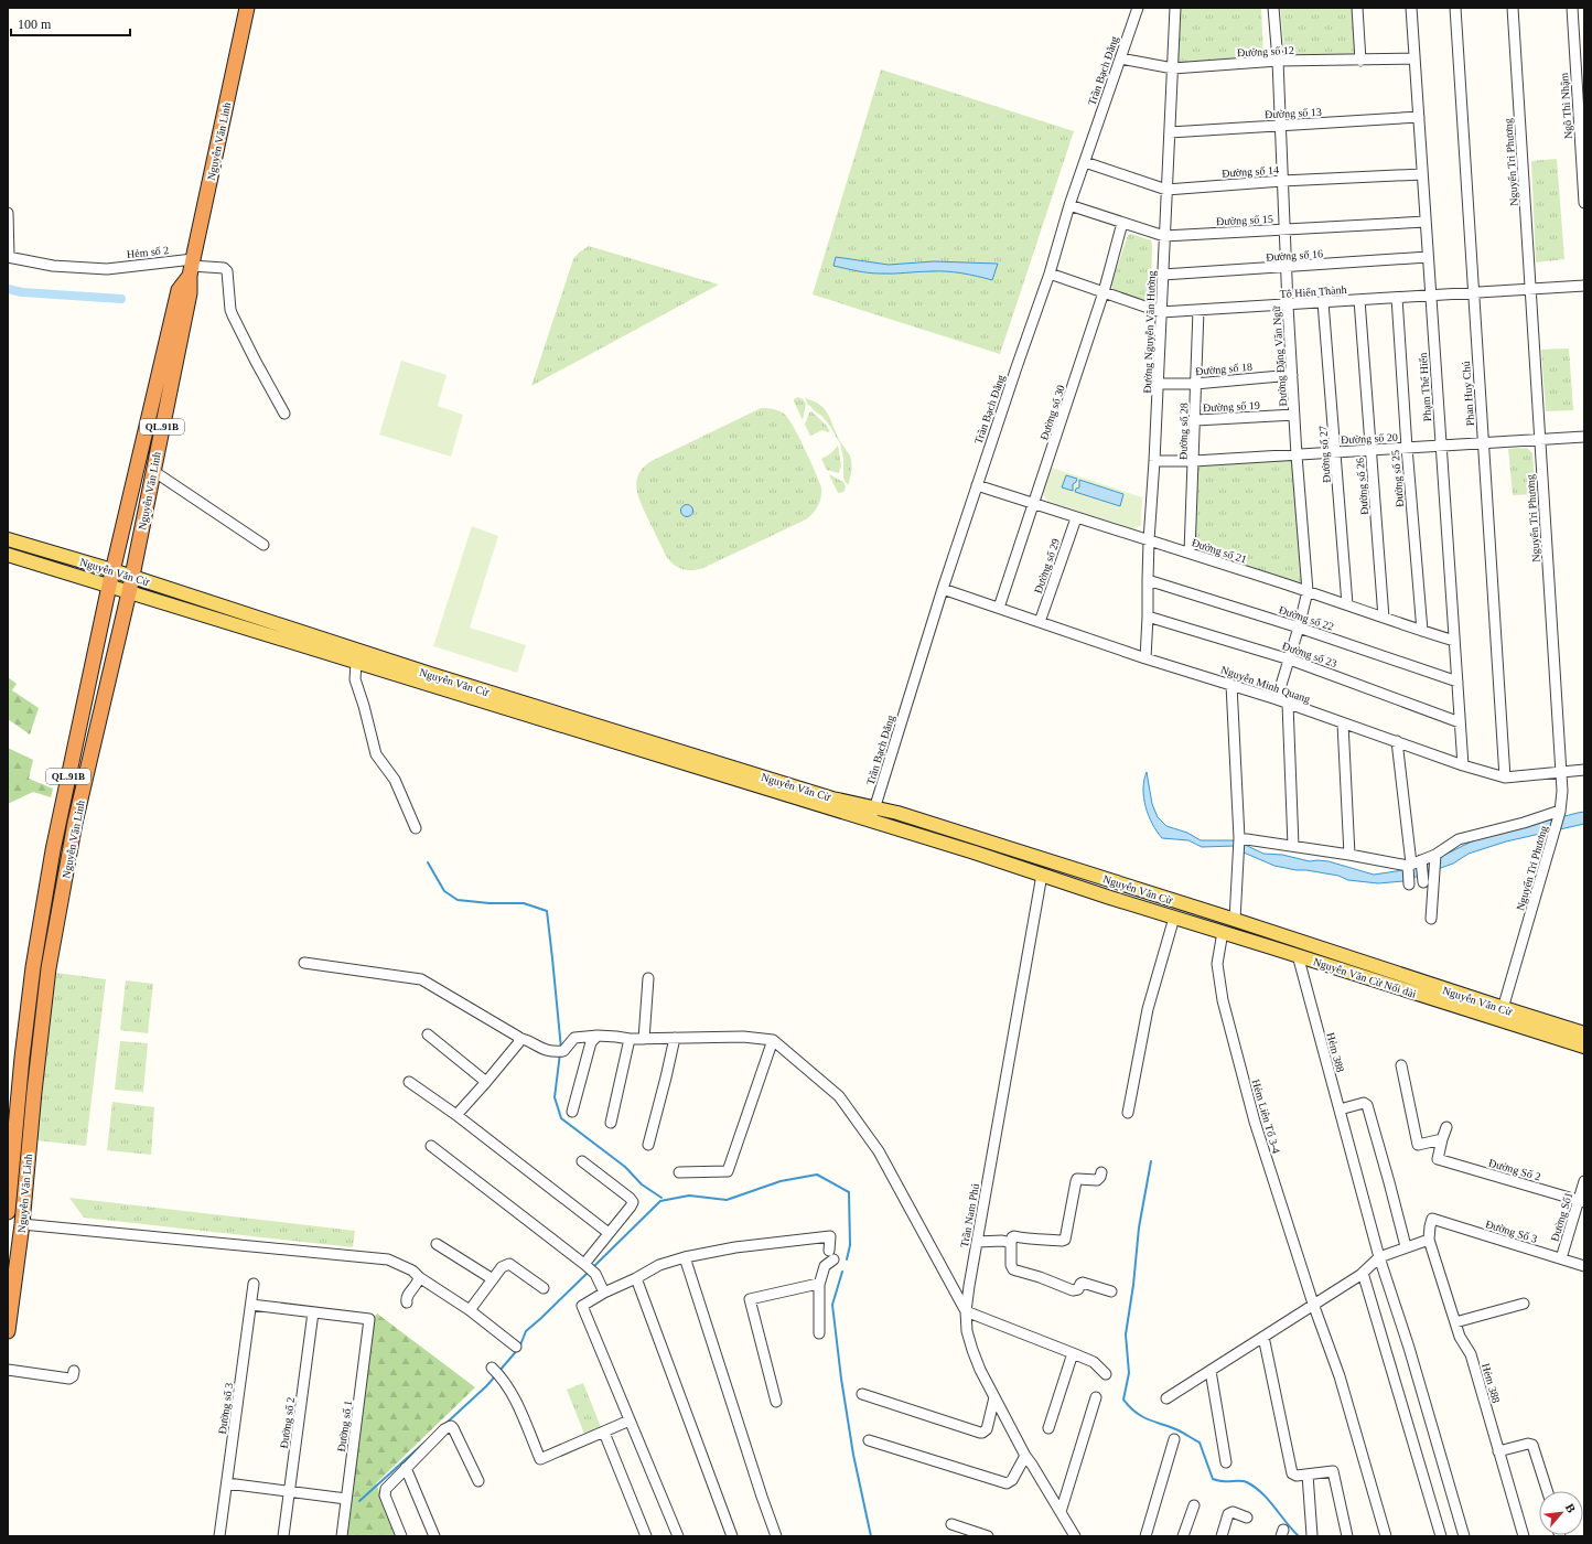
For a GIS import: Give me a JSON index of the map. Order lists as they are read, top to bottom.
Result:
{
  "streets": {
    "highway": ["Nguyễn Văn Linh", "QL.91B"],
    "main road": ["Nguyễn Văn Cừ", "Nguyễn Văn Cừ Nối dài"],
    "street": [
      "Đường số 12",
      "Trần Bạch Đằng",
      "Ngô Thì Nhậm",
      "Đường số 13",
      "Nguyển Tri Phương",
      "Đường số 14",
      "Đường số 15",
      "Hẻm số 2",
      "Đường số 16",
      "Tô Hiến Thành",
      "Đường Nguyễn Văn Hưởng",
      "Đường Đặng Văn Ngữ",
      "Đường số 18",
      "Phạm Thế Hiển",
      "Phan Huy Chú",
      "Đường số 19",
      "Đường số 30",
      "Đường số 28",
      "Đường số 20",
      "Đường số 27",
      "Đường số 25",
      "Đường số 26",
      "Đường số 21",
      "Đường số 29",
      "Đường số 22",
      "Đường số 23",
      "Nguyễn Minh Quang",
      "Hẻm 388",
      "Hẻm Liên Tổ 3-4",
      "Đường Số 2",
      "Trần Nam Phú",
      "Đường Số1",
      "Đường Số 3",
      "Đường số 3",
      "Đường số 2",
      "Đường số 1"
    ]
  },
  "crossings": [
    ["Đường số 12", "Trần Bạch Đằng"],
    ["Đường số 12", "Đường Nguyễn Văn Hưởng"],
    ["Đường số 12", "Đường Đặng Văn Ngữ"],
    ["Đường số 12", "Phạm Thế Hiển"],
    ["Trần Bạch Đằng", "Đường số 14"],
    ["Trần Bạch Đằng", "Đường số 15"],
    ["Trần Bạch Đằng", "Tô Hiến Thành"],
    ["Trần Bạch Đằng", "Đường số 21"],
    ["Trần Bạch Đằng", "Nguyễn Văn Cừ"],
    ["Trần Bạch Đằng", "Nguyễn Minh Quang"],
    ["Đường số 13", "Đường Nguyễn Văn Hưởng"],
    ["Đường số 13", "Đường Đặng Văn Ngữ"],
    ["Đường số 13", "Phạm Thế Hiển"],
    ["Nguyễn Văn Linh", "Hẻm số 2"],
    ["Nguyễn Văn Linh", "Nguyễn Văn Cừ"],
    ["Nguyển Tri Phương", "Tô Hiến Thành"],
    ["Nguyển Tri Phương", "Đường số 20"],
    ["Nguyển Tri Phương", "Nguyễn Văn Cừ"],
    ["Nguyển Tri Phương", "Nguyễn Minh Quang"],
    ["Nguyển Tri Phương", "Nguyễn Văn Cừ Nối dài"],
    ["Đường số 14", "Đường Nguyễn Văn Hưởng"],
    ["Đường số 14", "Đường Đặng Văn Ngữ"],
    ["Đường số 14", "Phạm Thế Hiển"],
    ["Đường số 15", "Đường Nguyễn Văn Hưởng"],
    ["Đường số 15", "Đường Đặng Văn Ngữ"],
    ["Đường số 15", "Phạm Thế Hiển"],
    ["Đường số 15", "Đường số 30"],
    ["Đường số 16", "Đường Nguyễn Văn Hưởng"],
    ["Đường số 16", "Đường Đặng Văn Ngữ"],
    ["Đường số 16", "Phạm Thế Hiển"],
    ["Tô Hiến Thành", "Đường Nguyễn Văn Hưởng"],
    ["Tô Hiến Thành", "Đường Đặng Văn Ngữ"],
    ["Tô Hiến Thành", "Phạm Thế Hiển"],
    ["Tô Hiến Thành", "Phan Huy Chú"],
    ["Tô Hiến Thành", "Đường số 30"],
    ["Tô Hiến Thành", "Đường số 28"],
    ["Tô Hiến Thành", "Đường số 27"],
    ["Tô Hiến Thành", "Đường số 25"],
    ["Tô Hiến Thành", "Đường số 26"],
    ["Đường Nguyễn Văn Hưởng", "Đường số 18"],
    ["Đường Nguyễn Văn Hưởng", "Đường số 20"],
    ["Đường Nguyễn Văn Hưởng", "Đường số 21"],
    ["Đường Nguyễn Văn Hưởng", "Đường số 22"],
    ["Đường Nguyễn Văn Hưởng", "Đường số 23"],
    ["Đường Nguyễn Văn Hưởng", "Nguyễn Minh Quang"],
    ["Đường Đặng Văn Ngữ", "Đường số 18"],
    ["Đường Đặng Văn Ngữ", "Đường số 19"],
    ["Đường Đặng Văn Ngữ", "Đường số 20"],
    ["Đường Đặng Văn Ngữ", "Đường số 21"],
    ["Đường Đặng Văn Ngữ", "Đường số 22"],
    ["Đường Đặng Văn Ngữ", "Đường số 23"],
    ["Đường Đặng Văn Ngữ", "Nguyễn Minh Quang"],
    ["Đường số 18", "Đường số 28"],
    ["Phạm Thế Hiển", "Đường số 20"],
    ["Phạm Thế Hiển", "Đường số 21"],
    ["Phạm Thế Hiển", "Đường số 22"],
    ["Phạm Thế Hiển", "Đường số 23"],
    ["Phạm Thế Hiển", "Nguyễn Minh Quang"],
    ["Phan Huy Chú", "Đường số 20"],
    ["Phan Huy Chú", "Nguyễn Minh Quang"],
    ["Đường số 19", "Đường số 28"],
    ["Đường số 30", "Đường số 21"],
    ["Đường số 30", "Nguyễn Minh Quang"],
    ["Đường số 28", "Đường số 20"],
    ["Đường số 28", "Đường số 21"],
    ["Đường số 20", "Đường số 27"],
    ["Đường số 20", "Đường số 25"],
    ["Đường số 20", "Đường số 26"],
    ["Đường số 27", "Đường số 21"],
    ["Đường số 25", "Đường số 21"],
    ["Đường số 26", "Đường số 21"],
    ["Đường số 21", "Đường số 29"],
    ["Đường số 29", "Nguyễn Minh Quang"],
    ["Nguyễn Văn Cừ", "Nguyễn Văn Cừ Nối dài"],
    ["Nguyễn Văn Cừ", "Hẻm 388"],
    ["Nguyễn Văn Cừ", "Hẻm Liên Tổ 3-4"],
    ["Nguyễn Văn Cừ", "Trần Nam Phú"],
    ["Nguyễn Văn Cừ Nối dài", "Hẻm 388"],
    ["Hẻm 388", "Đường Số 3"],
    ["Đường Số 2", "Đường Số1"],
    ["Đường Số1", "Đường Số 3"],
    ["Đường số 2", "Đường số 1"]
  ],
  "scale_bar": "100 m",
  "north": "top right"
}
